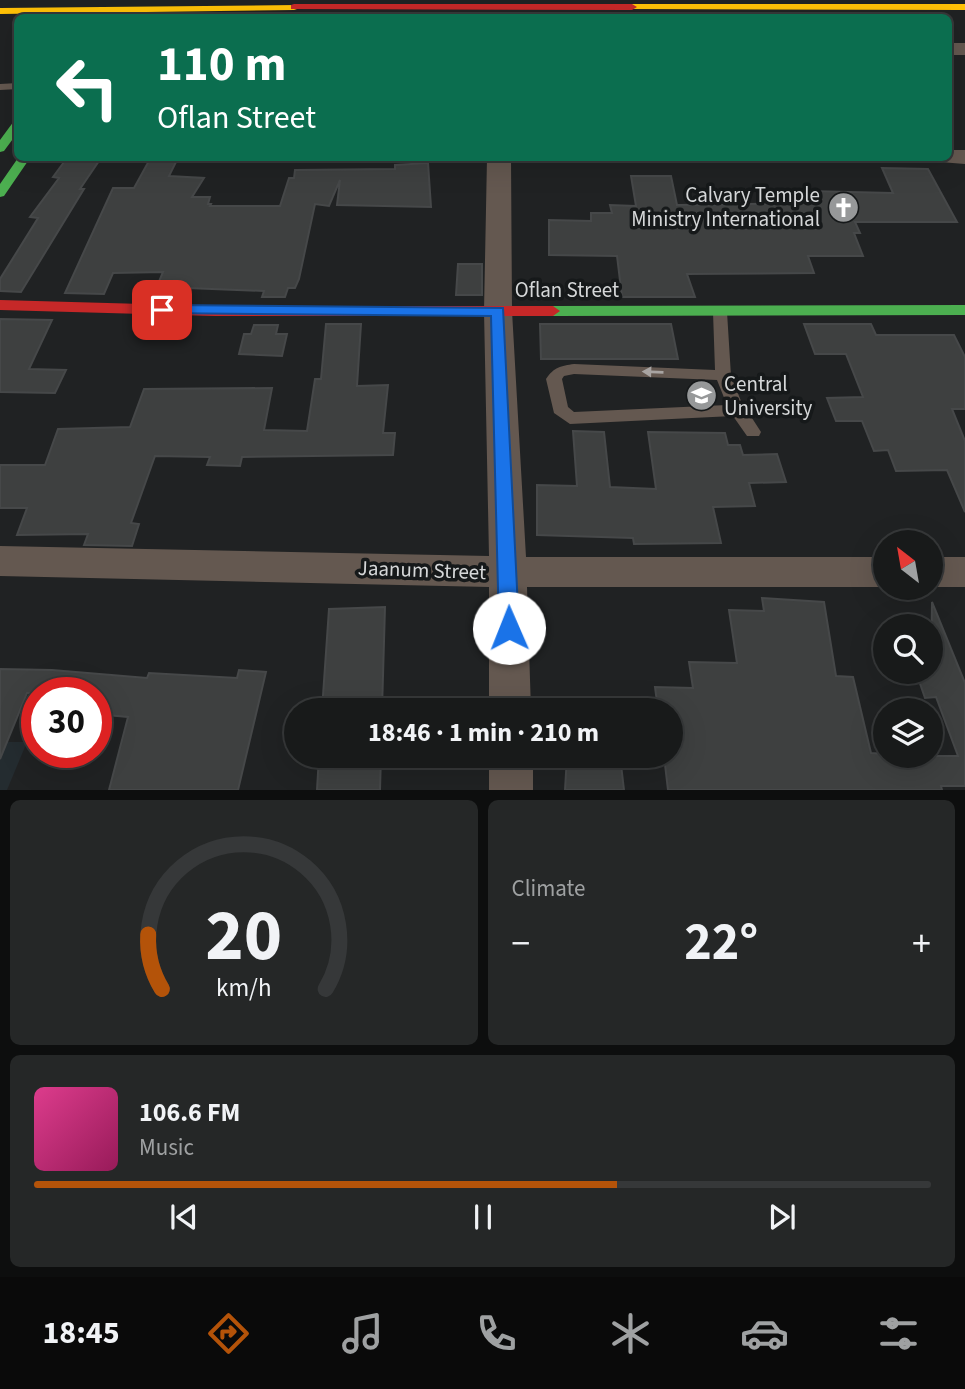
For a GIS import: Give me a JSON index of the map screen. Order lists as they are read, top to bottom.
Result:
{
  "streets": {
    "main road": ["Oflan Street"],
    "street": ["Jaanum Street"]
  },
  "places": {
    "church": ["Calvary Temple Ministry International"],
    "school or university": ["Central University"]
  },
  "north": "top left",
  "page": {
    "turn": ["110 m", "Oflan Street"],
    "limit": "30",
    "trip": "18:46 · 1 min · 210 m",
    "tile": "Climate",
    "heat": ["−", "22°", "+"],
    "song": ["106.6 FM", "Music"],
    "tabs": "18:45",
    "gauge": ["20", "km/h"]
  }
}
